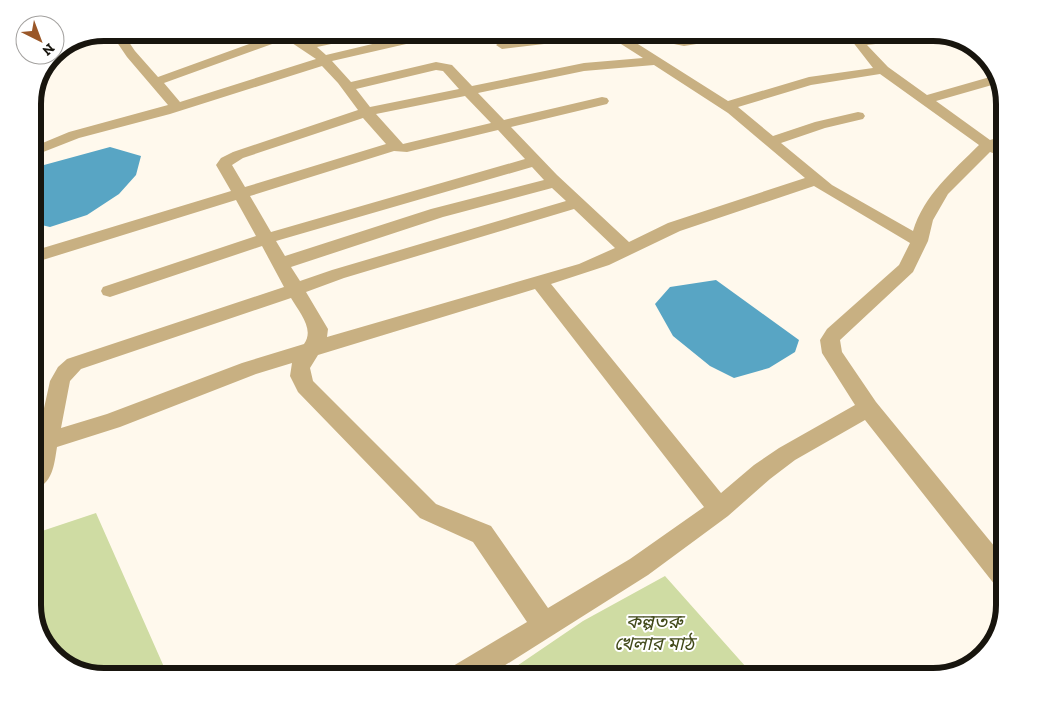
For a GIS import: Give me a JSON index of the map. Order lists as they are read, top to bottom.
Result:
{
  "parks": ["কল্পতরু খেলার মাঠ"],
  "north": "bottom right"
}
